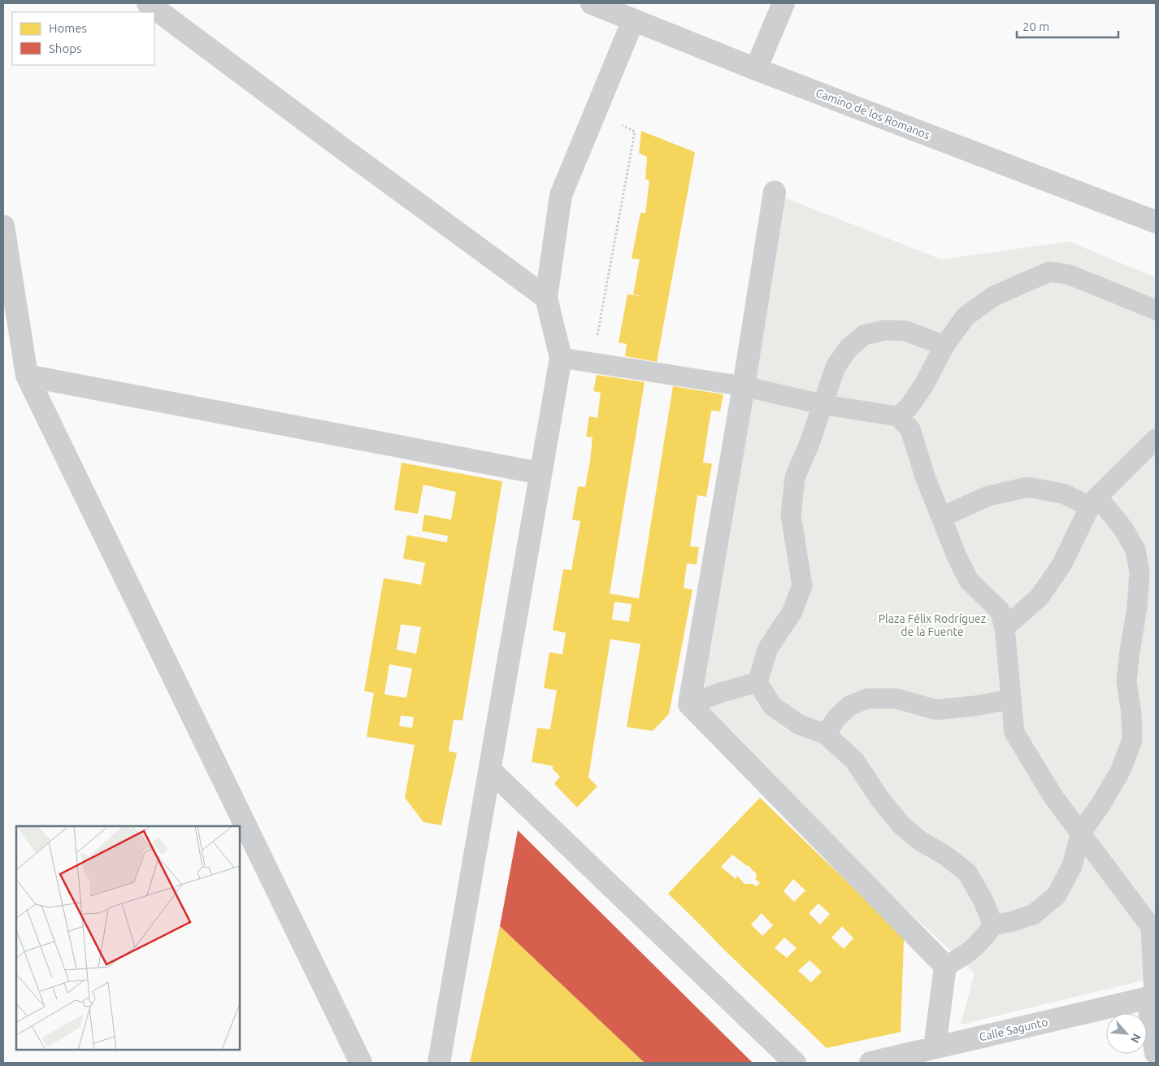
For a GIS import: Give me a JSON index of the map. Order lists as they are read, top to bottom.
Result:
{
  "streets": {
    "street": ["Camino de los Romanos", "Calle Sagunto"]
  },
  "parks": ["Plaza Félix Rodríguez de la Fuente"],
  "legend": ["Homes", "Shops"],
  "scale_bar": "20 m",
  "north": "bottom right"
}
